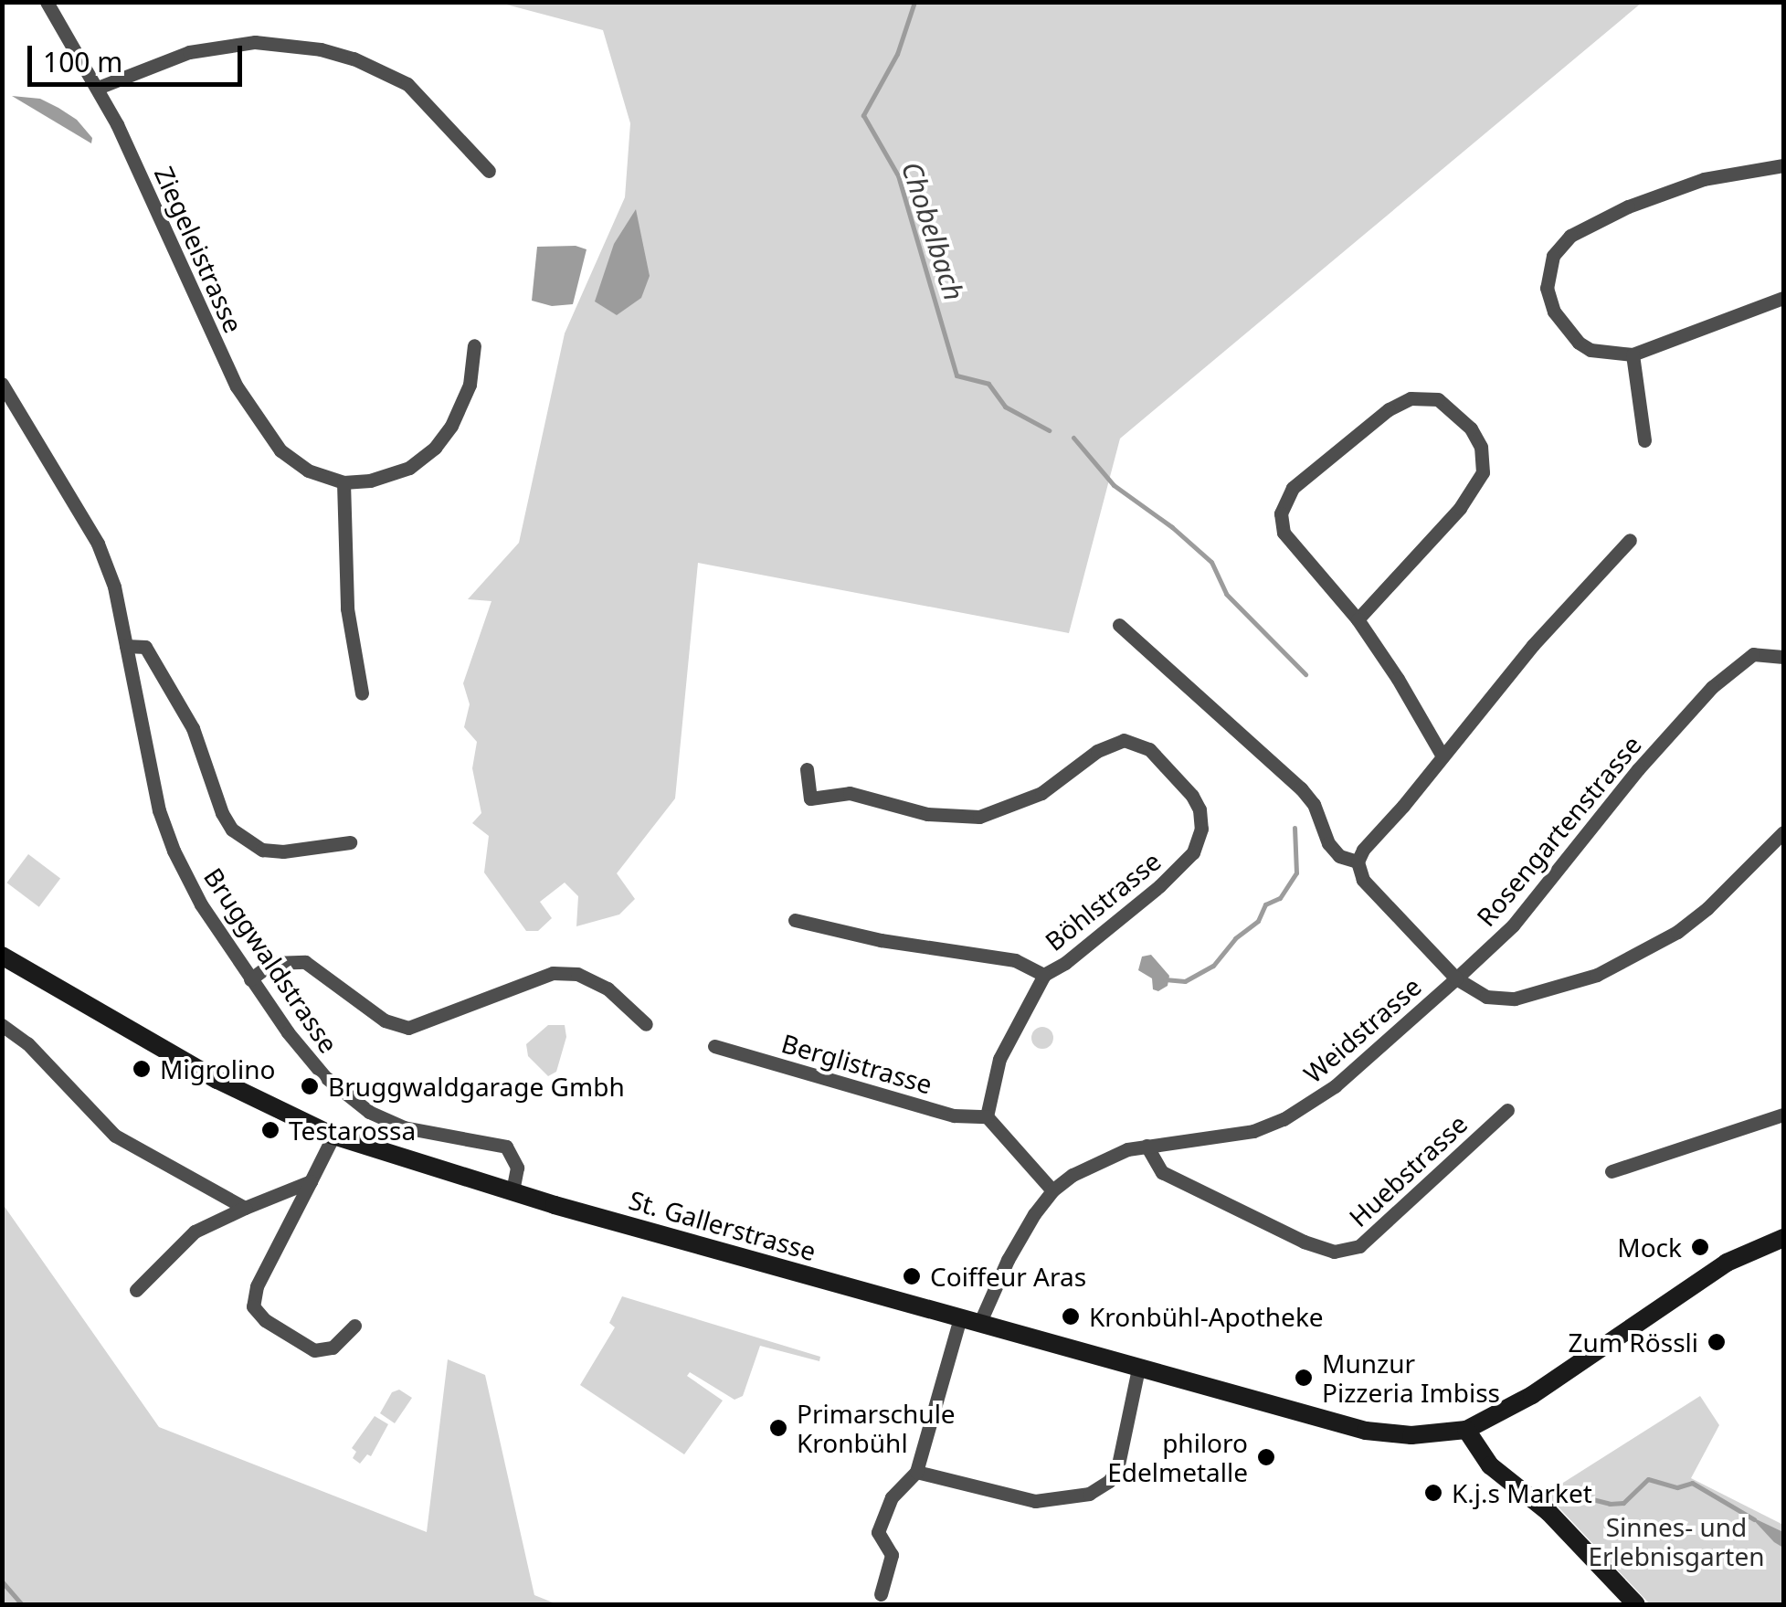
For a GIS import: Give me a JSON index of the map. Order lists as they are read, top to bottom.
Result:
{
  "streets": {
    "main road": ["St. Gallerstrasse"],
    "street": [
      "Ziegeleistrasse",
      "Rosengartenstrasse",
      "Böhlstrasse",
      "Bruggwaldstrasse",
      "Weidstrasse",
      "Berglistrasse",
      "Huebstrasse"
    ]
  },
  "crossings": [
    ["Rosengartenstrasse", "Weidstrasse"],
    ["Böhlstrasse", "Berglistrasse"],
    ["Bruggwaldstrasse", "St. Gallerstrasse"],
    ["Weidstrasse", "Huebstrasse"],
    ["Weidstrasse", "St. Gallerstrasse"]
  ],
  "water": ["Chobelbach"],
  "parks": ["Sinnes- und Erlebnisgarten"],
  "places": [
    "Migrolino",
    "Bruggwaldgarage Gmbh",
    "Testarossa",
    "Mock",
    "Coiffeur Aras",
    "Kronbühl-Apotheke",
    "Zum Rössli",
    "Munzur Pizzeria Imbiss",
    "Primarschule Kronbühl",
    "philoro Edelmetalle",
    "K.j.s Market"
  ],
  "scale_bar": "100 m"
}
